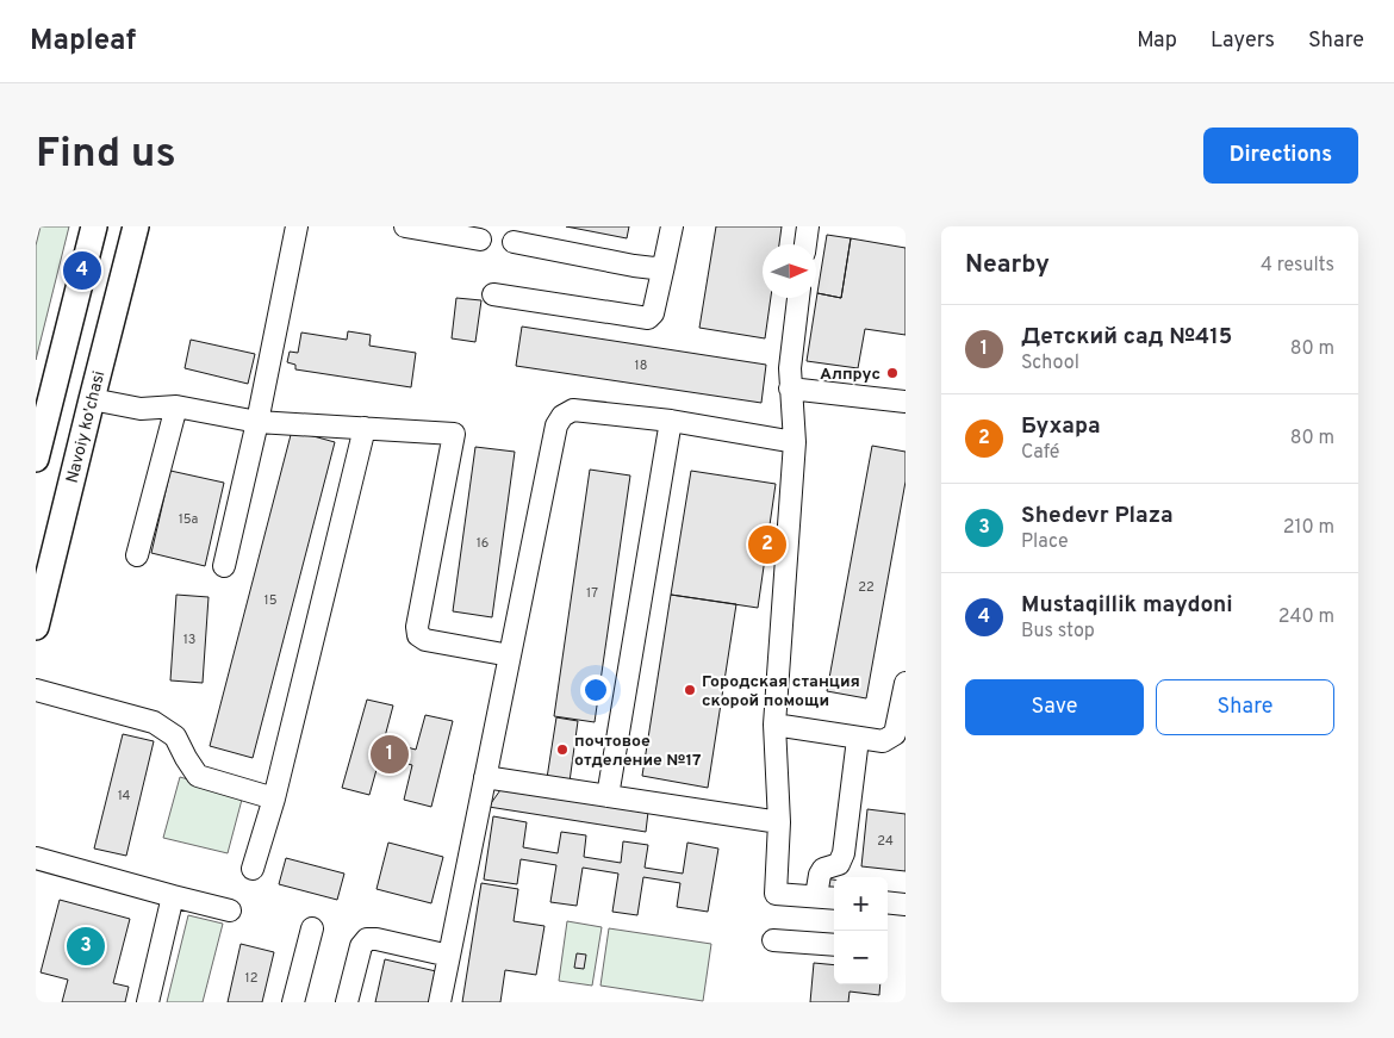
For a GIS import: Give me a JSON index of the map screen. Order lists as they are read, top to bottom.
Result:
{
  "streets": {
    "main road": ["Navoiy ko'chasi"]
  },
  "places": ["Алпрус", "Городская станция скорой помощи", "почтовое отделение №17"],
  "house_numbers": [
    "18",
    "15a",
    "16",
    "22",
    "17",
    "15",
    "13",
    "14",
    "24",
    "12"
  ],
  "north": "right",
  "page": {
    "header": "Mapleaf",
    "nav": ["Map", "Layers", "Share"],
    "buttons": [
      "Directions",
      ["Save", "Share"]
    ],
    "title": "Find us",
    "heading": ["Nearby", "4 results"],
    "pins": [
      "4",
      "2",
      "1",
      "3"
    ],
    "list": [
      {
        "mark": "1",
        "name": "Детский сад №415",
        "note": "School",
        "value": "80 m"
      },
      {
        "mark": "2",
        "name": "Бухара",
        "note": "Café",
        "value": "80 m"
      },
      {
        "mark": "3",
        "name": "Shedevr Plaza",
        "note": "Place",
        "value": "210 m"
      },
      {
        "mark": "4",
        "name": "Mustaqillik maydoni",
        "note": "Bus stop",
        "value": "240 m"
      }
    ],
    "map_buttons": ["+", "−"]
  }
}
